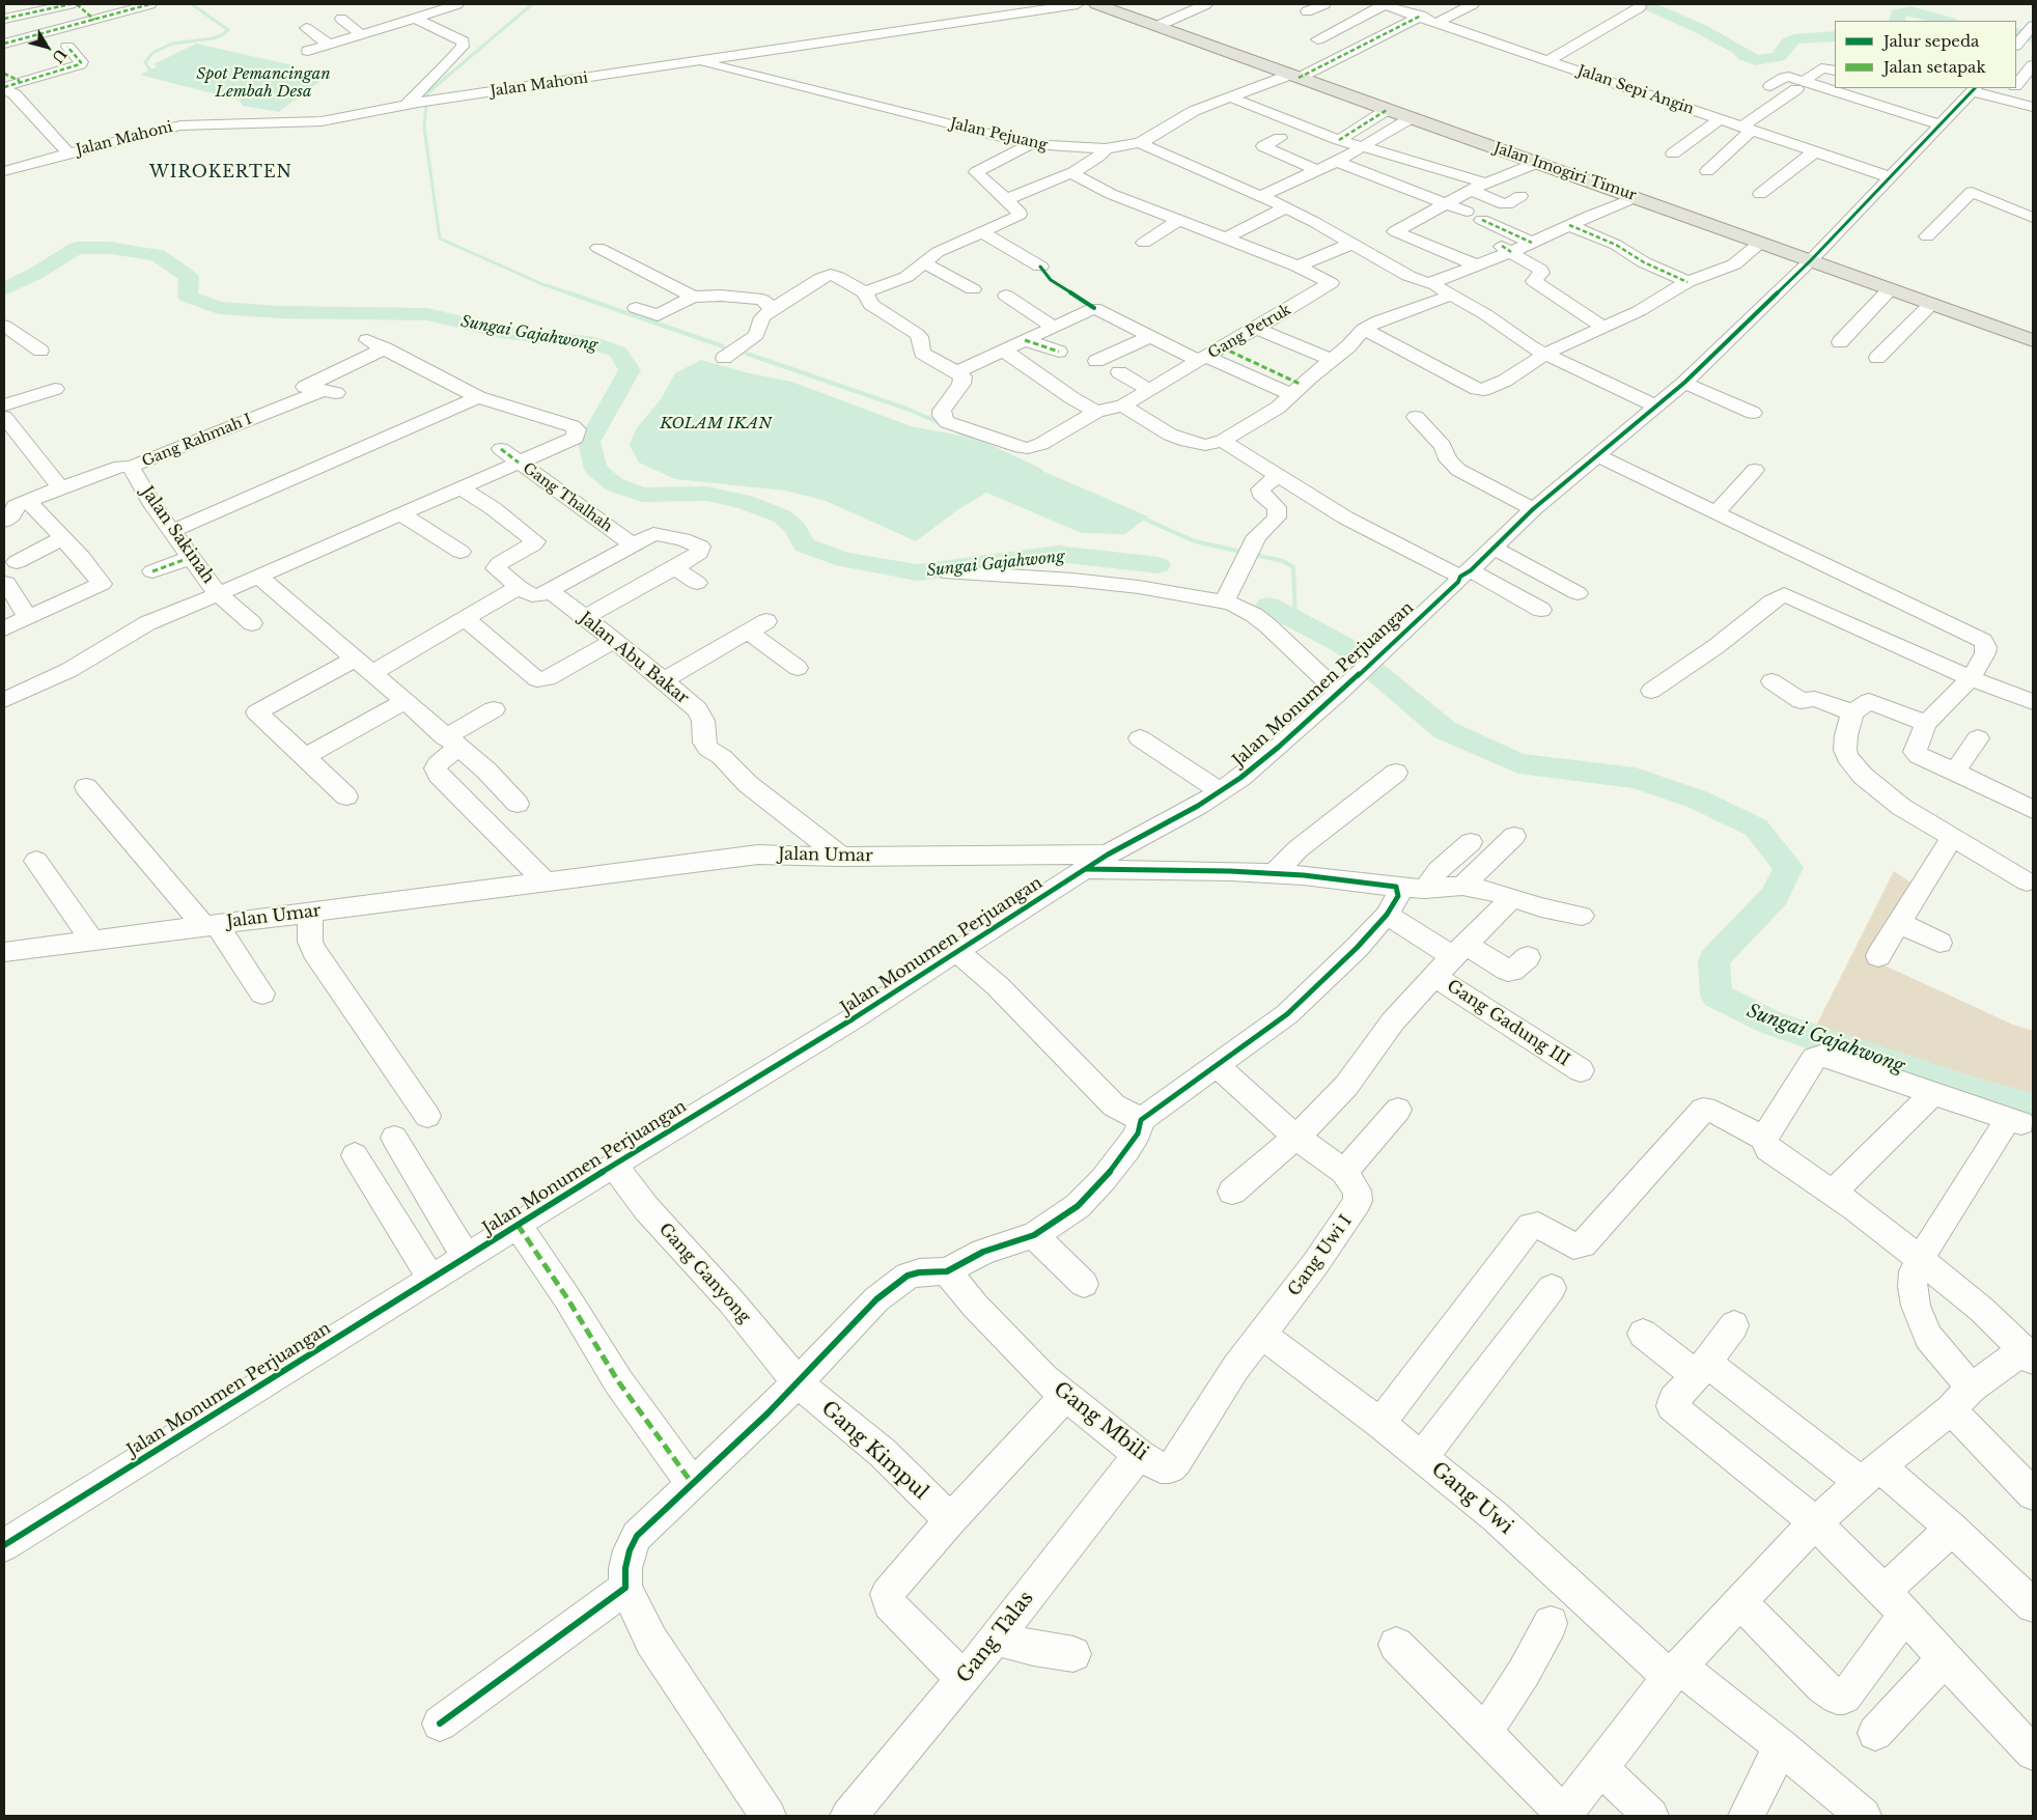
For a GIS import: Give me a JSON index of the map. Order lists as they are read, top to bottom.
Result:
{
  "streets": {
    "main road": ["Jalan Imogiri Timur"],
    "street": [
      "Jalan Mahoni",
      "Jalan Sepi Angin",
      "Jalan Pejuang",
      "Gang Petruk",
      "Gang Rahmah I",
      "Gang Thalhah",
      "Jalan Sakinah",
      "Jalan Abu Bakar",
      "Jalan Monumen Perjuangan",
      "Jalan Umar",
      "Gang Gadung III",
      "Gang Uwi I",
      "Gang Ganyong",
      "Gang Mbili",
      "Gang Kimpul",
      "Gang Uwi",
      "Gang Talas"
    ]
  },
  "crossings": [
    ["Jalan Mahoni", "Jalan Pejuang"],
    ["Jalan Sepi Angin", "Jalan Pejuang"],
    ["Jalan Sepi Angin", "Jalan Monumen Perjuangan"],
    ["Jalan Pejuang", "Jalan Imogiri Timur"],
    ["Jalan Imogiri Timur", "Jalan Monumen Perjuangan"],
    ["Gang Rahmah I", "Jalan Sakinah"],
    ["Jalan Abu Bakar", "Jalan Umar"],
    ["Jalan Monumen Perjuangan", "Jalan Umar"],
    ["Jalan Monumen Perjuangan", "Gang Ganyong"],
    ["Gang Uwi I", "Gang Mbili"],
    ["Gang Uwi I", "Gang Uwi"],
    ["Gang Ganyong", "Gang Kimpul"],
    ["Gang Mbili", "Gang Uwi"],
    ["Gang Mbili", "Gang Talas"]
  ],
  "districts": ["WIROKERTEN"],
  "water": ["Spot Pemancingan Lembah Desa", "Sungai Gajahwong", "KOLAM IKAN"],
  "legend": ["Jalur sepeda", "Jalan setapak"],
  "north": "bottom right"
}
